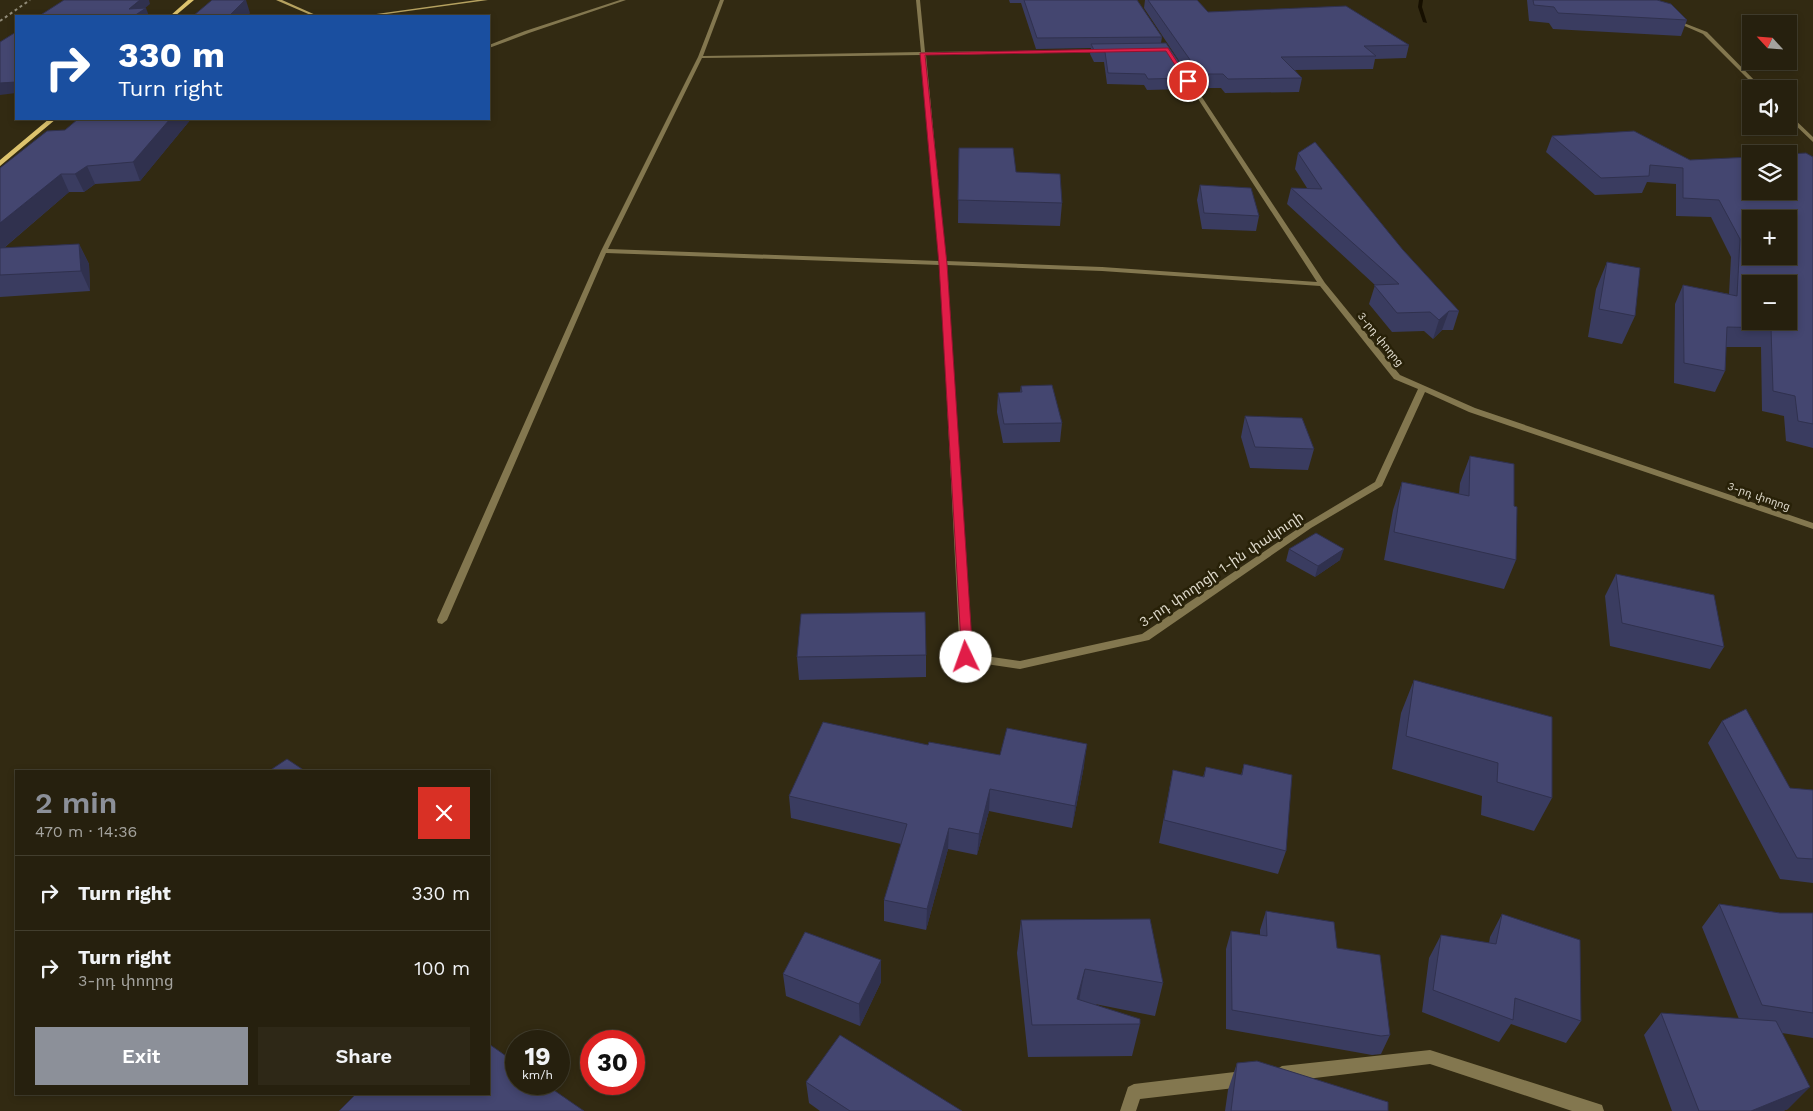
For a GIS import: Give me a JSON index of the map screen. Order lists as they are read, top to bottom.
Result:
{
  "streets": {
    "street": ["3-րդ փողոց", "3-րդ փողոցի 1-ին փակուղի"]
  },
  "crossings": [
    ["3-րդ փողոց", "3-րդ փողոցի 1-ին փակուղի"]
  ],
  "north": "top left",
  "page": {
    "map_buttons": ["+", "−"],
    "turn": ["330 m", "Turn right"],
    "heading": ["2 min", "470 m · 14:36"],
    "list": [
      {
        "name": "Turn right",
        "value": "330 m"
      },
      {
        "name": "Turn right",
        "note": "3-րդ փողոց",
        "value": "100 m"
      }
    ],
    "buttons": ["Exit", "Share"],
    "speed": "19 km/h",
    "limit": "30"
  }
}
